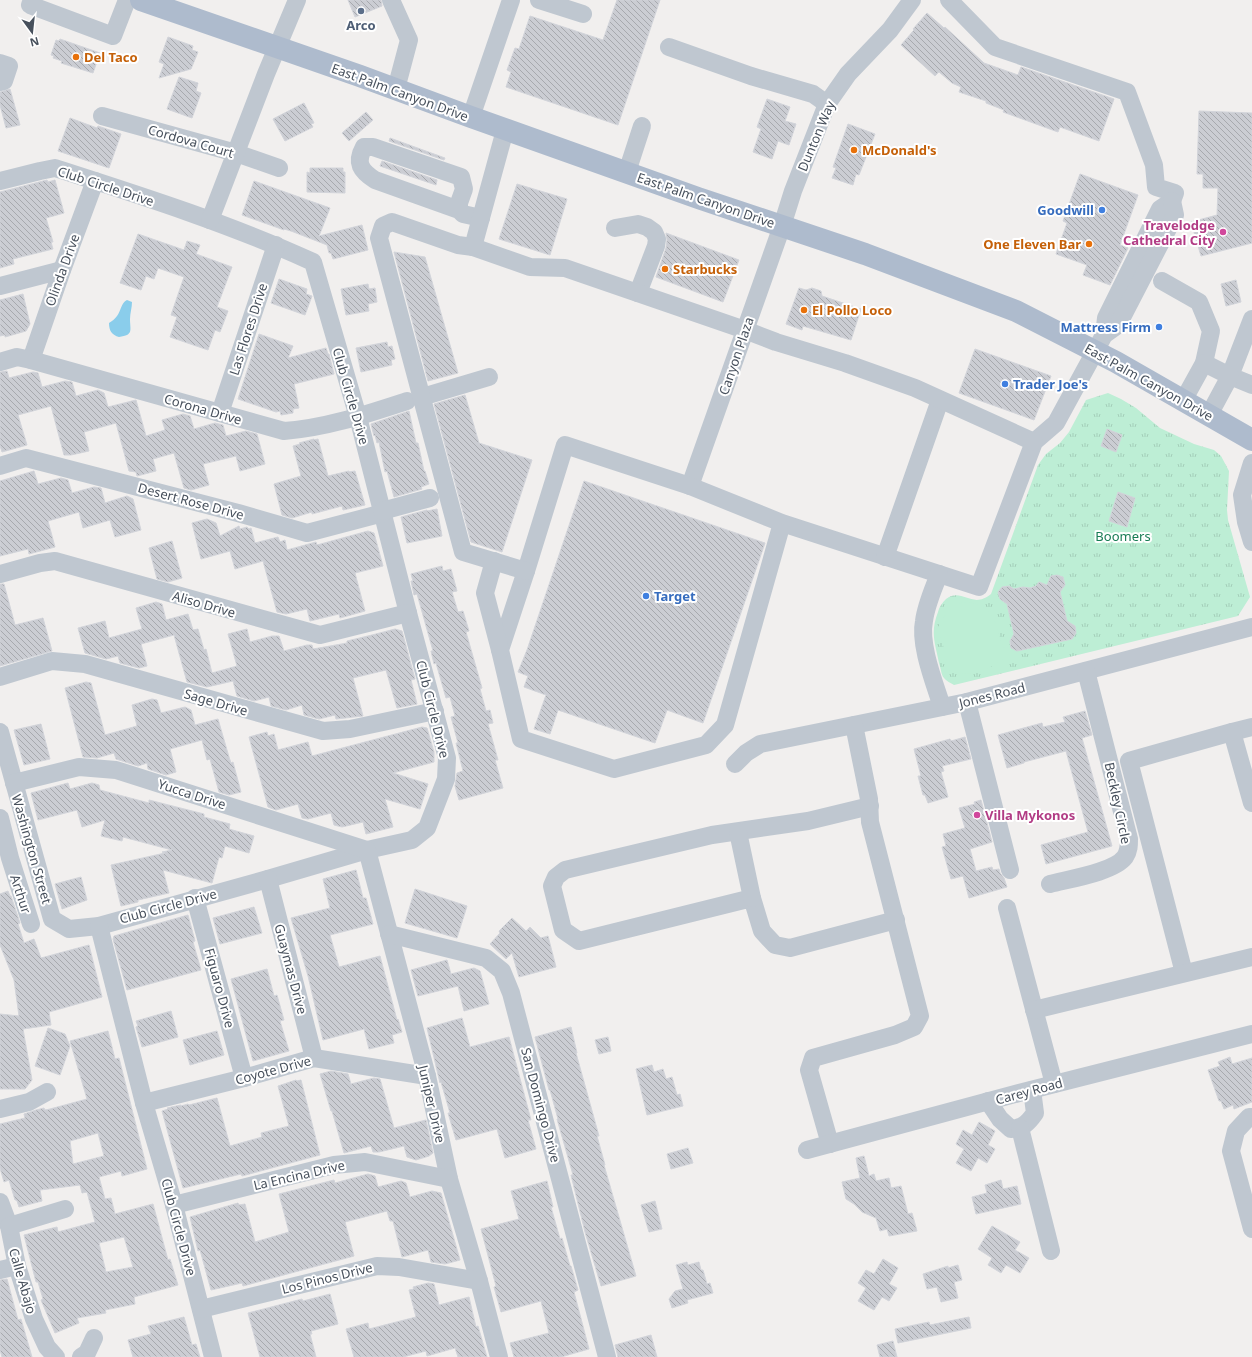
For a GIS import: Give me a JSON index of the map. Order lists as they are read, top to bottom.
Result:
{
  "streets": {
    "main road": ["East Palm Canyon Drive"],
    "street": [
      "Dunton Way",
      "Cordova Court",
      "Club Circle Drive",
      "Olinda Drive",
      "Las Flores Drive",
      "Canyon Plaza",
      "Corona Drive",
      "Desert Rose Drive",
      "Aliso Drive",
      "Jones Road",
      "Sage Drive",
      "Yucca Drive",
      "Beckley Circle",
      "Washington Street",
      "Arthur",
      "Guaymas Drive",
      "Figuaro Drive",
      "Coyote Drive",
      "Carey Road",
      "Juniper Drive",
      "San Domingo Drive",
      "La Encina Drive",
      "Los Pinos Drive",
      "Calle Abajo"
    ]
  },
  "crossings": [
    ["East Palm Canyon Drive", "Dunton Way"],
    ["East Palm Canyon Drive", "Canyon Plaza"],
    ["Dunton Way", "Canyon Plaza"],
    ["Club Circle Drive", "Olinda Drive"],
    ["Club Circle Drive", "Las Flores Drive"],
    ["Club Circle Drive", "Corona Drive"],
    ["Club Circle Drive", "Desert Rose Drive"],
    ["Club Circle Drive", "Aliso Drive"],
    ["Club Circle Drive", "Sage Drive"],
    ["Club Circle Drive", "Yucca Drive"],
    ["Club Circle Drive", "Washington Street"],
    ["Club Circle Drive", "Guaymas Drive"],
    ["Club Circle Drive", "Figuaro Drive"],
    ["Club Circle Drive", "Coyote Drive"],
    ["Club Circle Drive", "Juniper Drive"],
    ["Club Circle Drive", "La Encina Drive"],
    ["Club Circle Drive", "Los Pinos Drive"],
    ["Olinda Drive", "Corona Drive"],
    ["Las Flores Drive", "Corona Drive"],
    ["Jones Road", "Beckley Circle"],
    ["Yucca Drive", "Washington Street"],
    ["Yucca Drive", "Juniper Drive"],
    ["Guaymas Drive", "Coyote Drive"],
    ["Figuaro Drive", "Coyote Drive"],
    ["Coyote Drive", "Juniper Drive"],
    ["Juniper Drive", "San Domingo Drive"],
    ["Juniper Drive", "La Encina Drive"],
    ["Juniper Drive", "Los Pinos Drive"]
  ],
  "parks": ["Boomers"],
  "places": [
    "Arco",
    "Del Taco",
    "McDonald's",
    "Goodwill",
    "Travelodge Cathedral City",
    "One Eleven Bar",
    "Starbucks",
    "El Pollo Loco",
    "Mattress Firm",
    "Trader Joe's",
    "Target",
    "Villa Mykonos"
  ],
  "north": "bottom"
}
